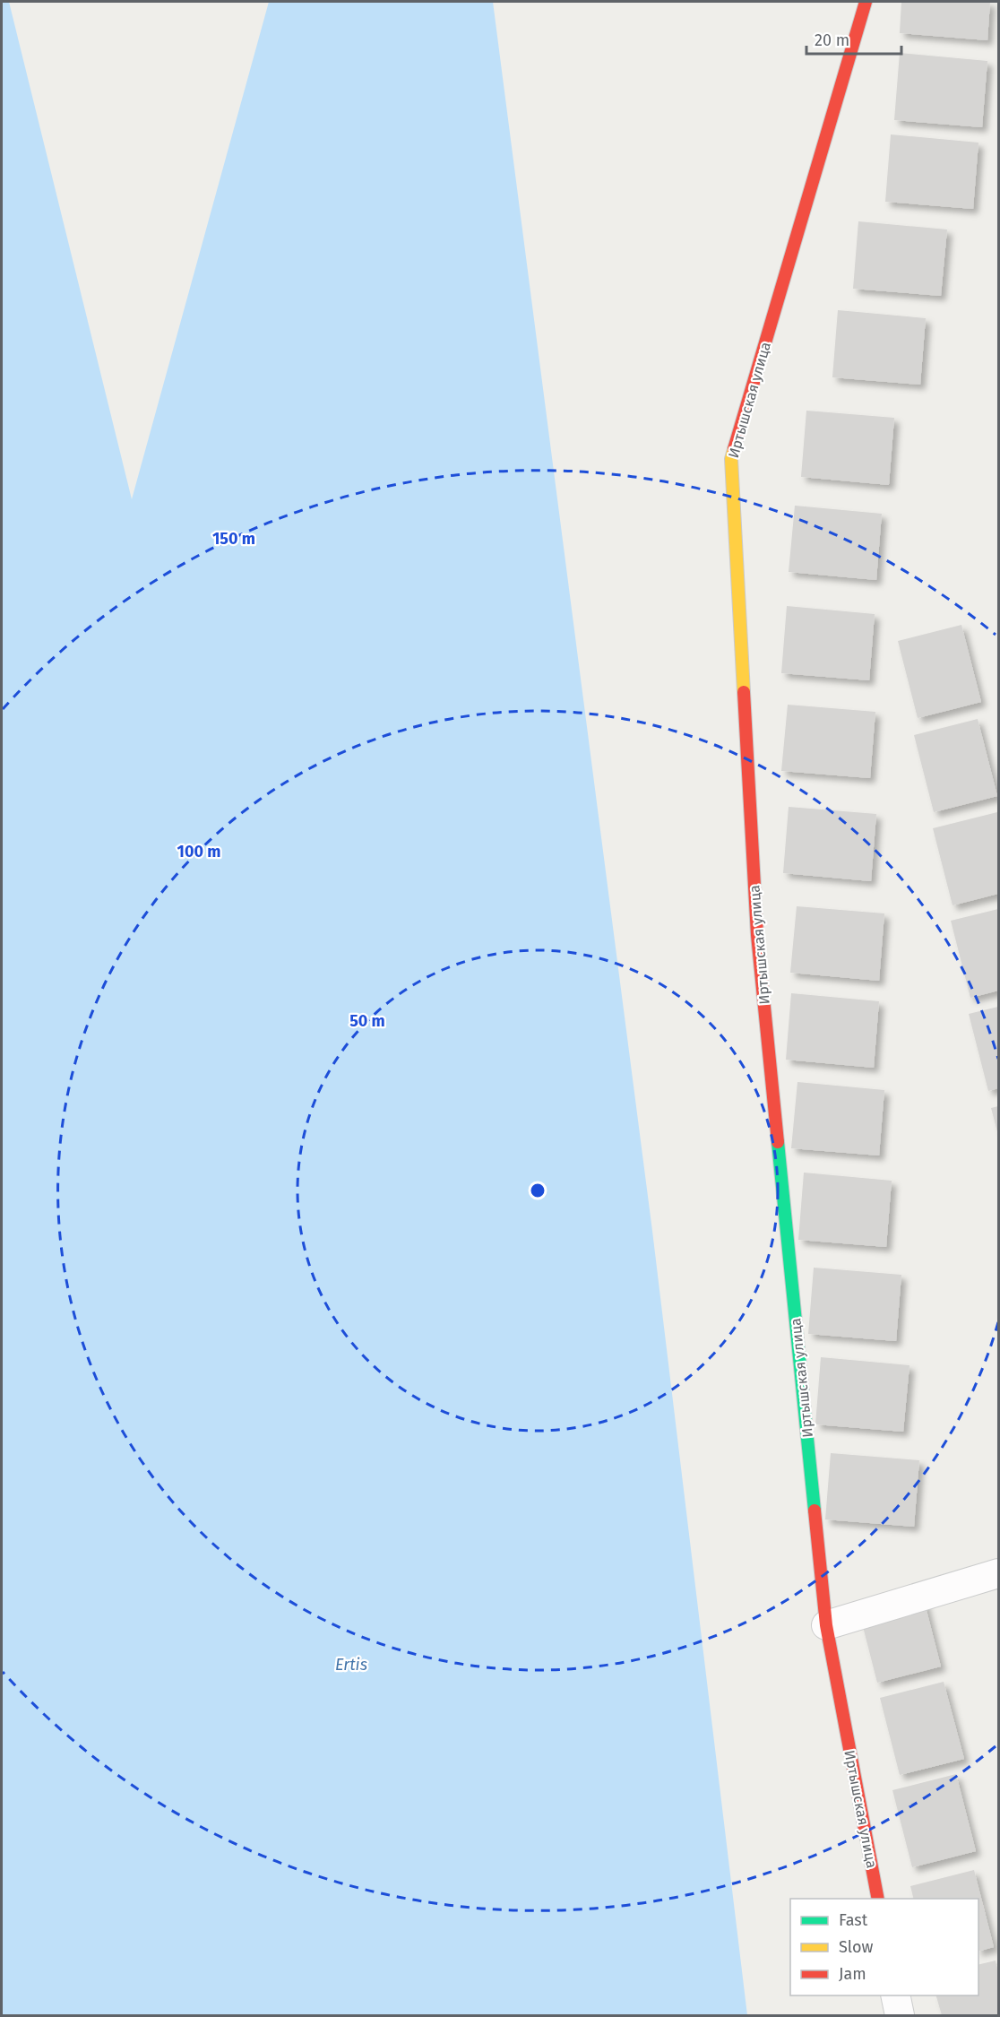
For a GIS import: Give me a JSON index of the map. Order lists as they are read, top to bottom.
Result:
{
  "streets": {
    "street": ["Иртышская улица"]
  },
  "water": ["Ertis"],
  "legend": ["Fast", "Slow", "Jam"],
  "scale_bar": "20 m",
  "rings": ["150 m", "100 m", "50 m"]
}
